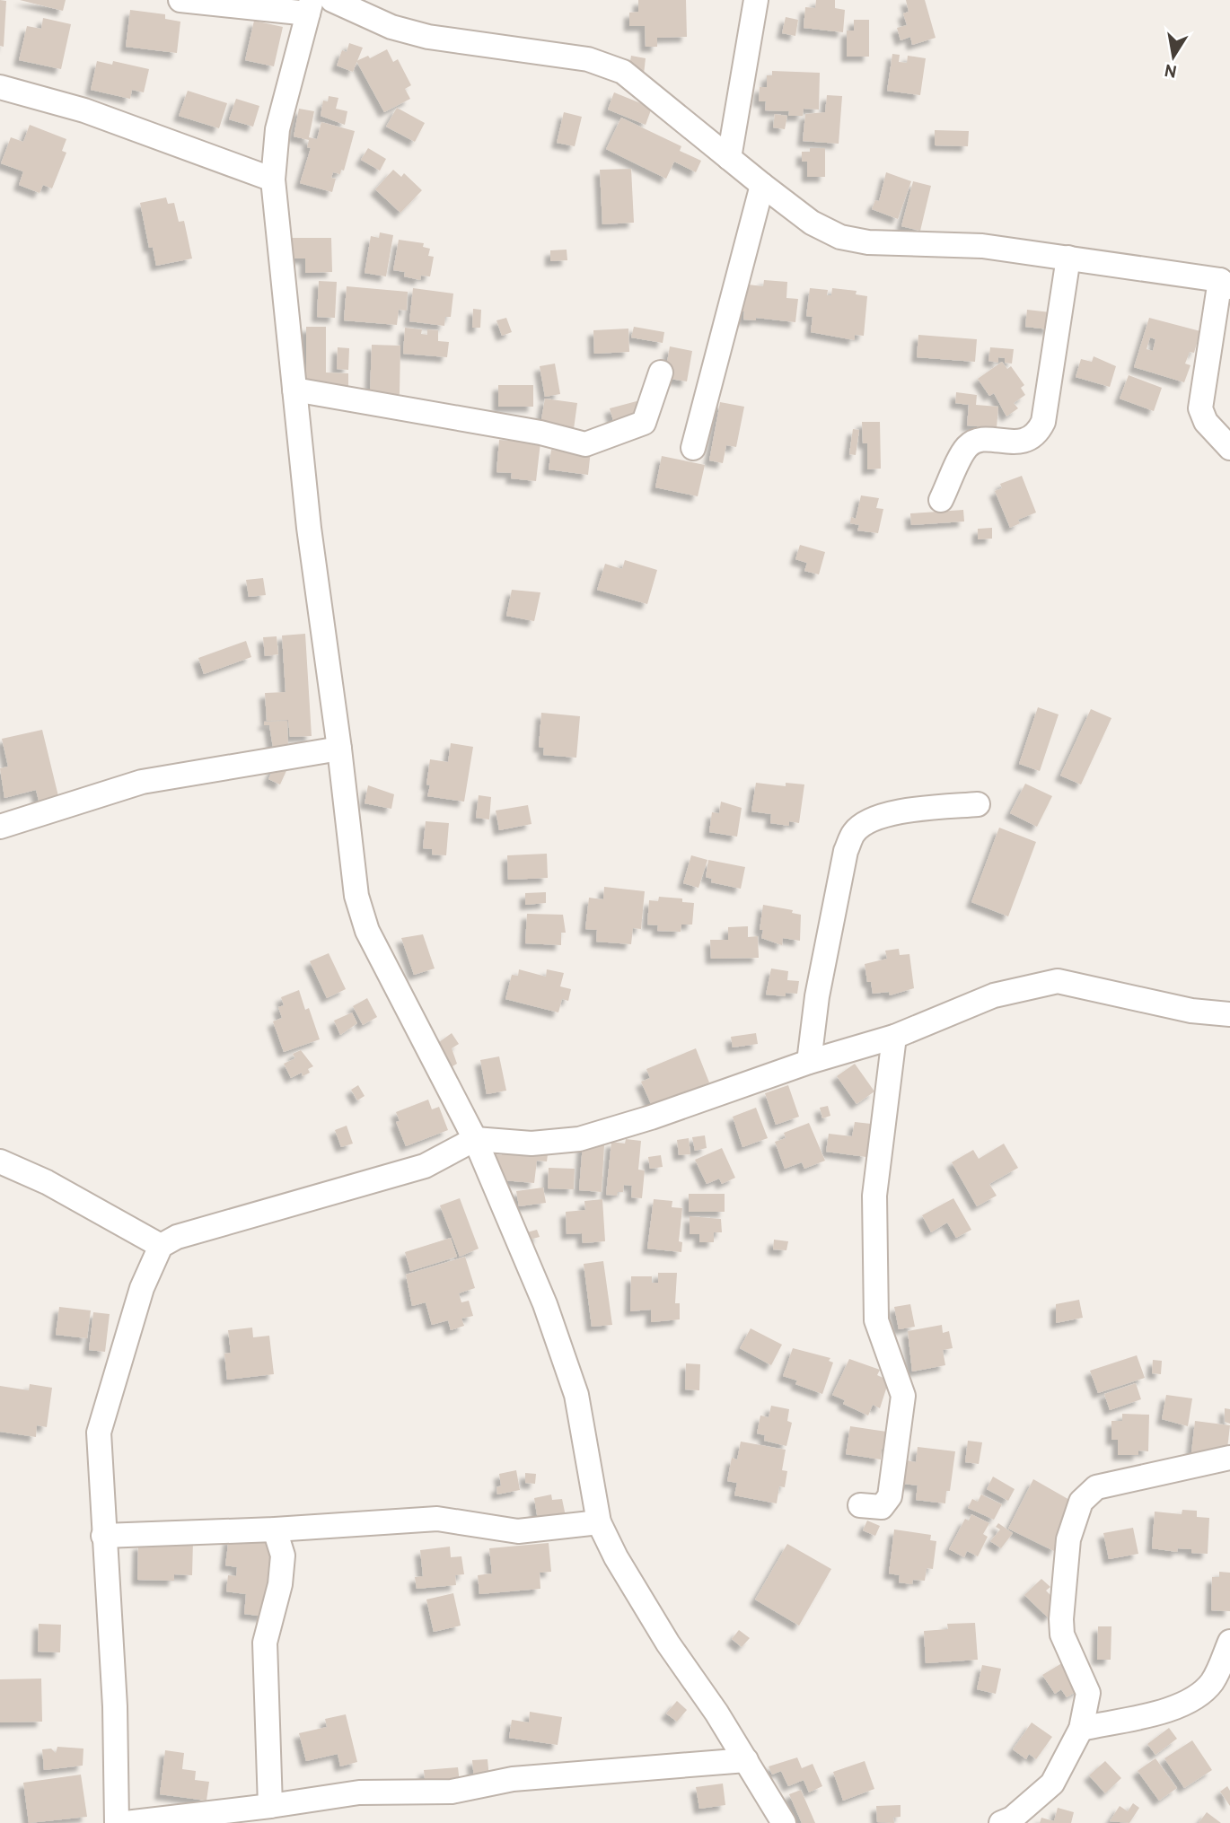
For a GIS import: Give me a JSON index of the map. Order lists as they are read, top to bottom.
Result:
{
  "north": "bottom"
}
